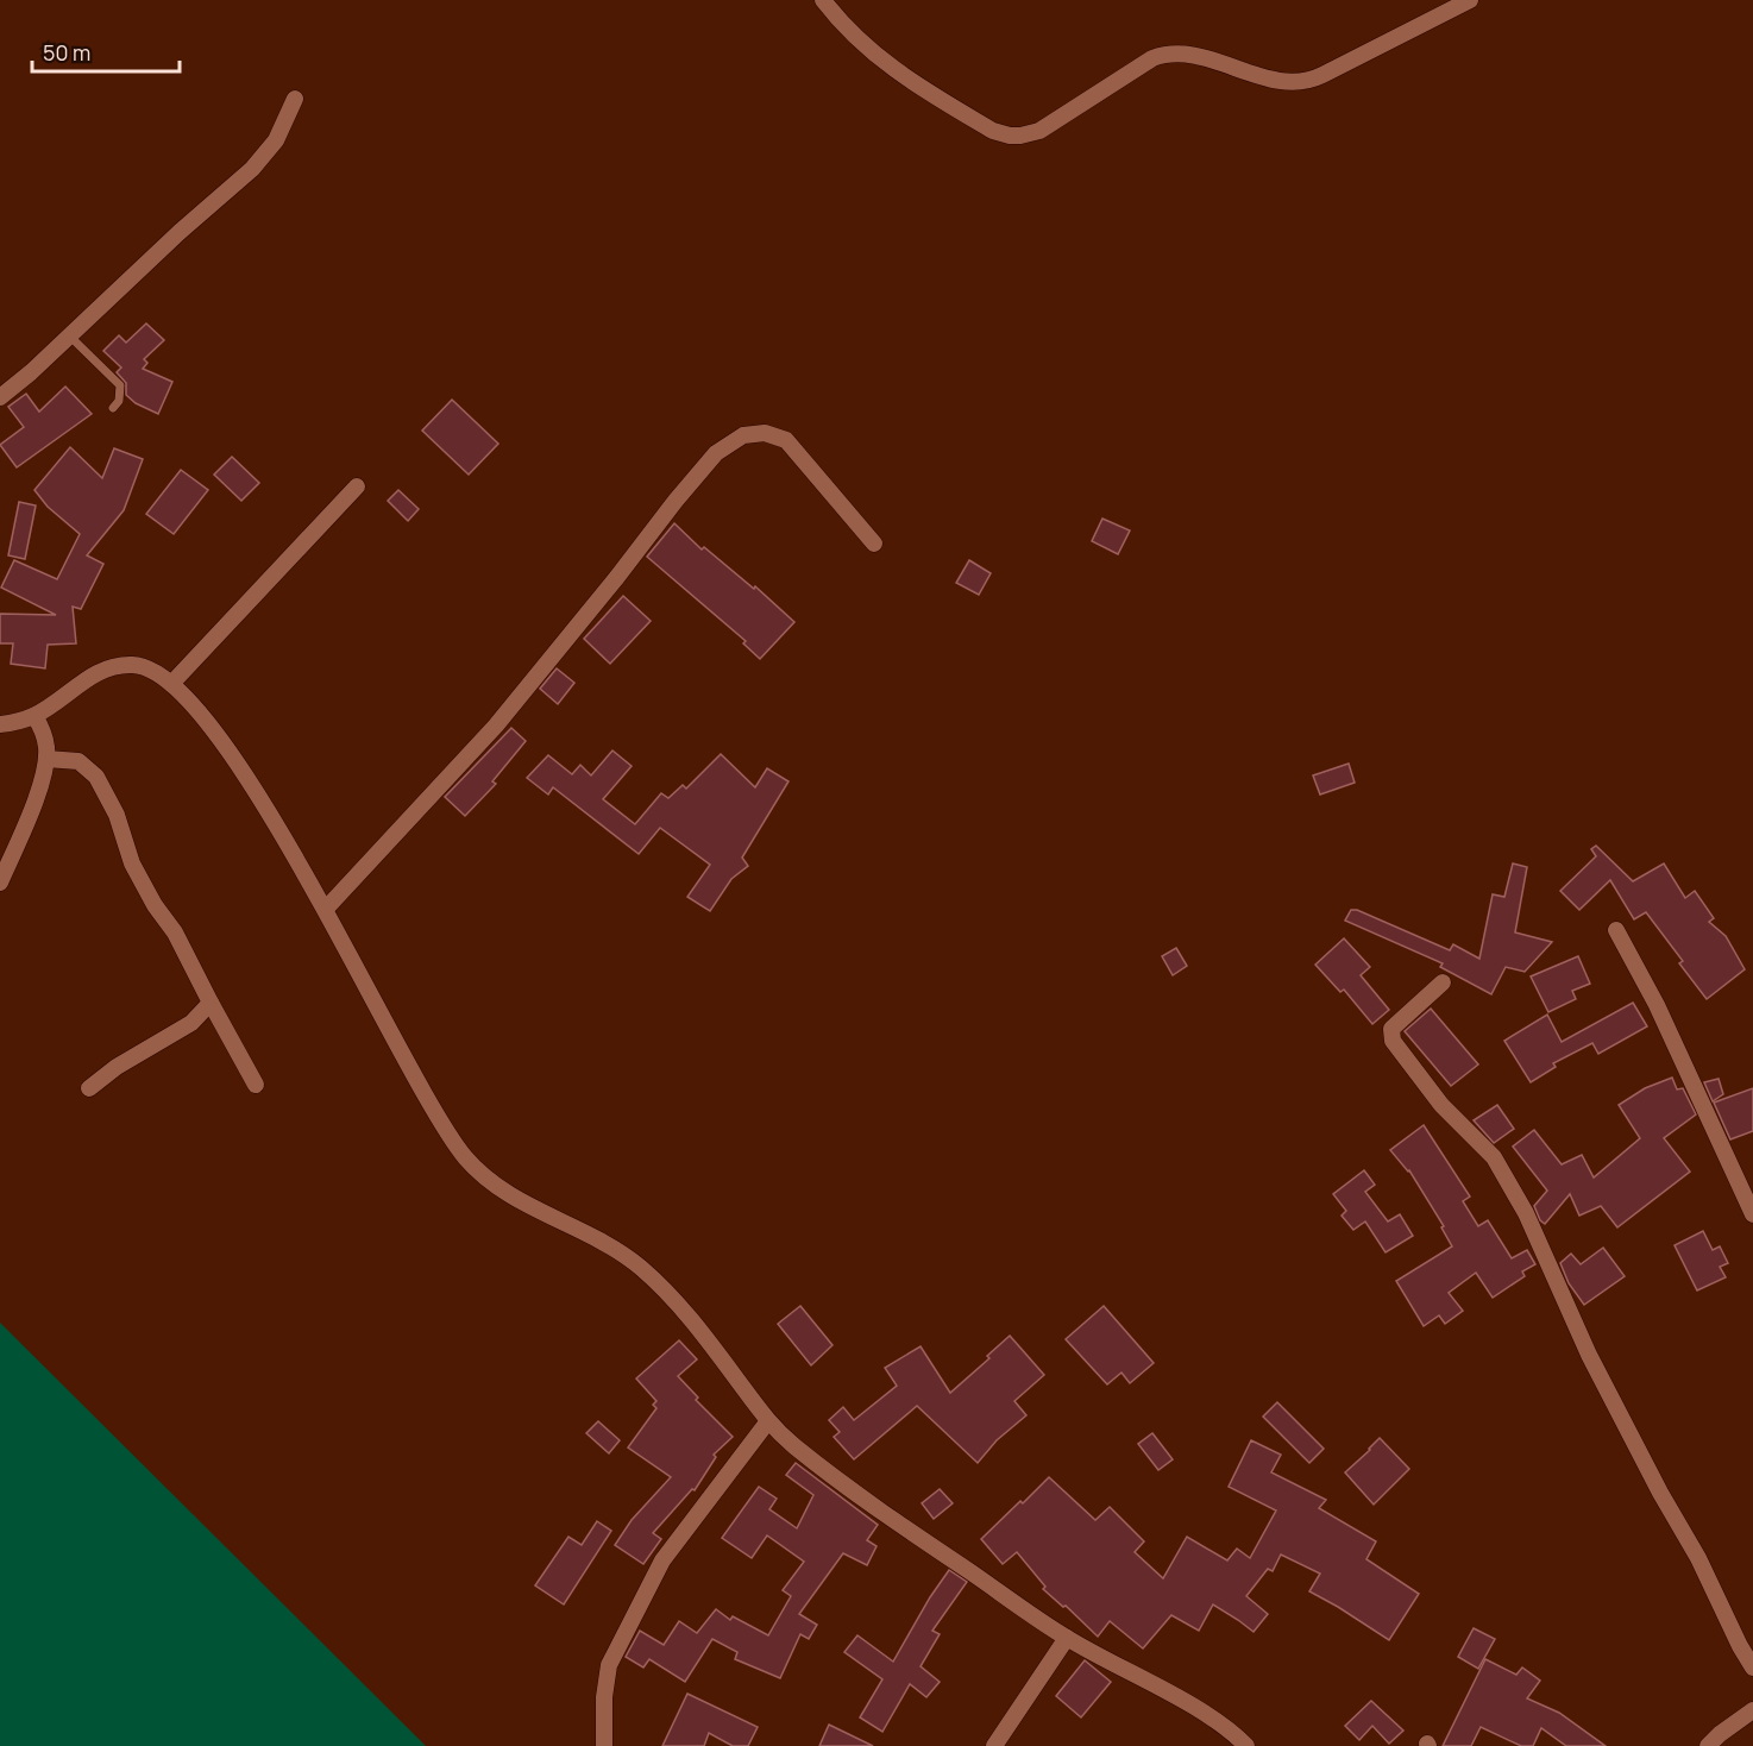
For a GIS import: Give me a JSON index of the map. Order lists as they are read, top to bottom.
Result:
{
  "scale_bar": "50 m"
}
